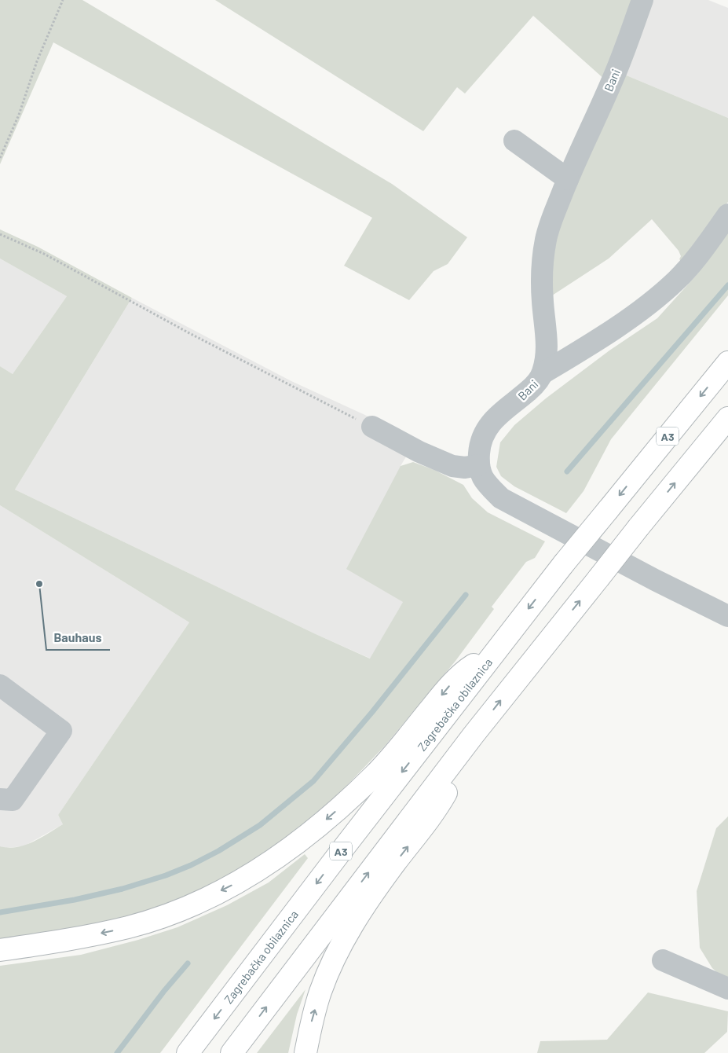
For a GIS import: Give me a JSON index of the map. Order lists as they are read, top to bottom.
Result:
{
  "streets": {
    "highway": ["A3", "Zagrebačka obilaznica"],
    "street": ["Bani"]
  },
  "places": ["Bauhaus"]
}
